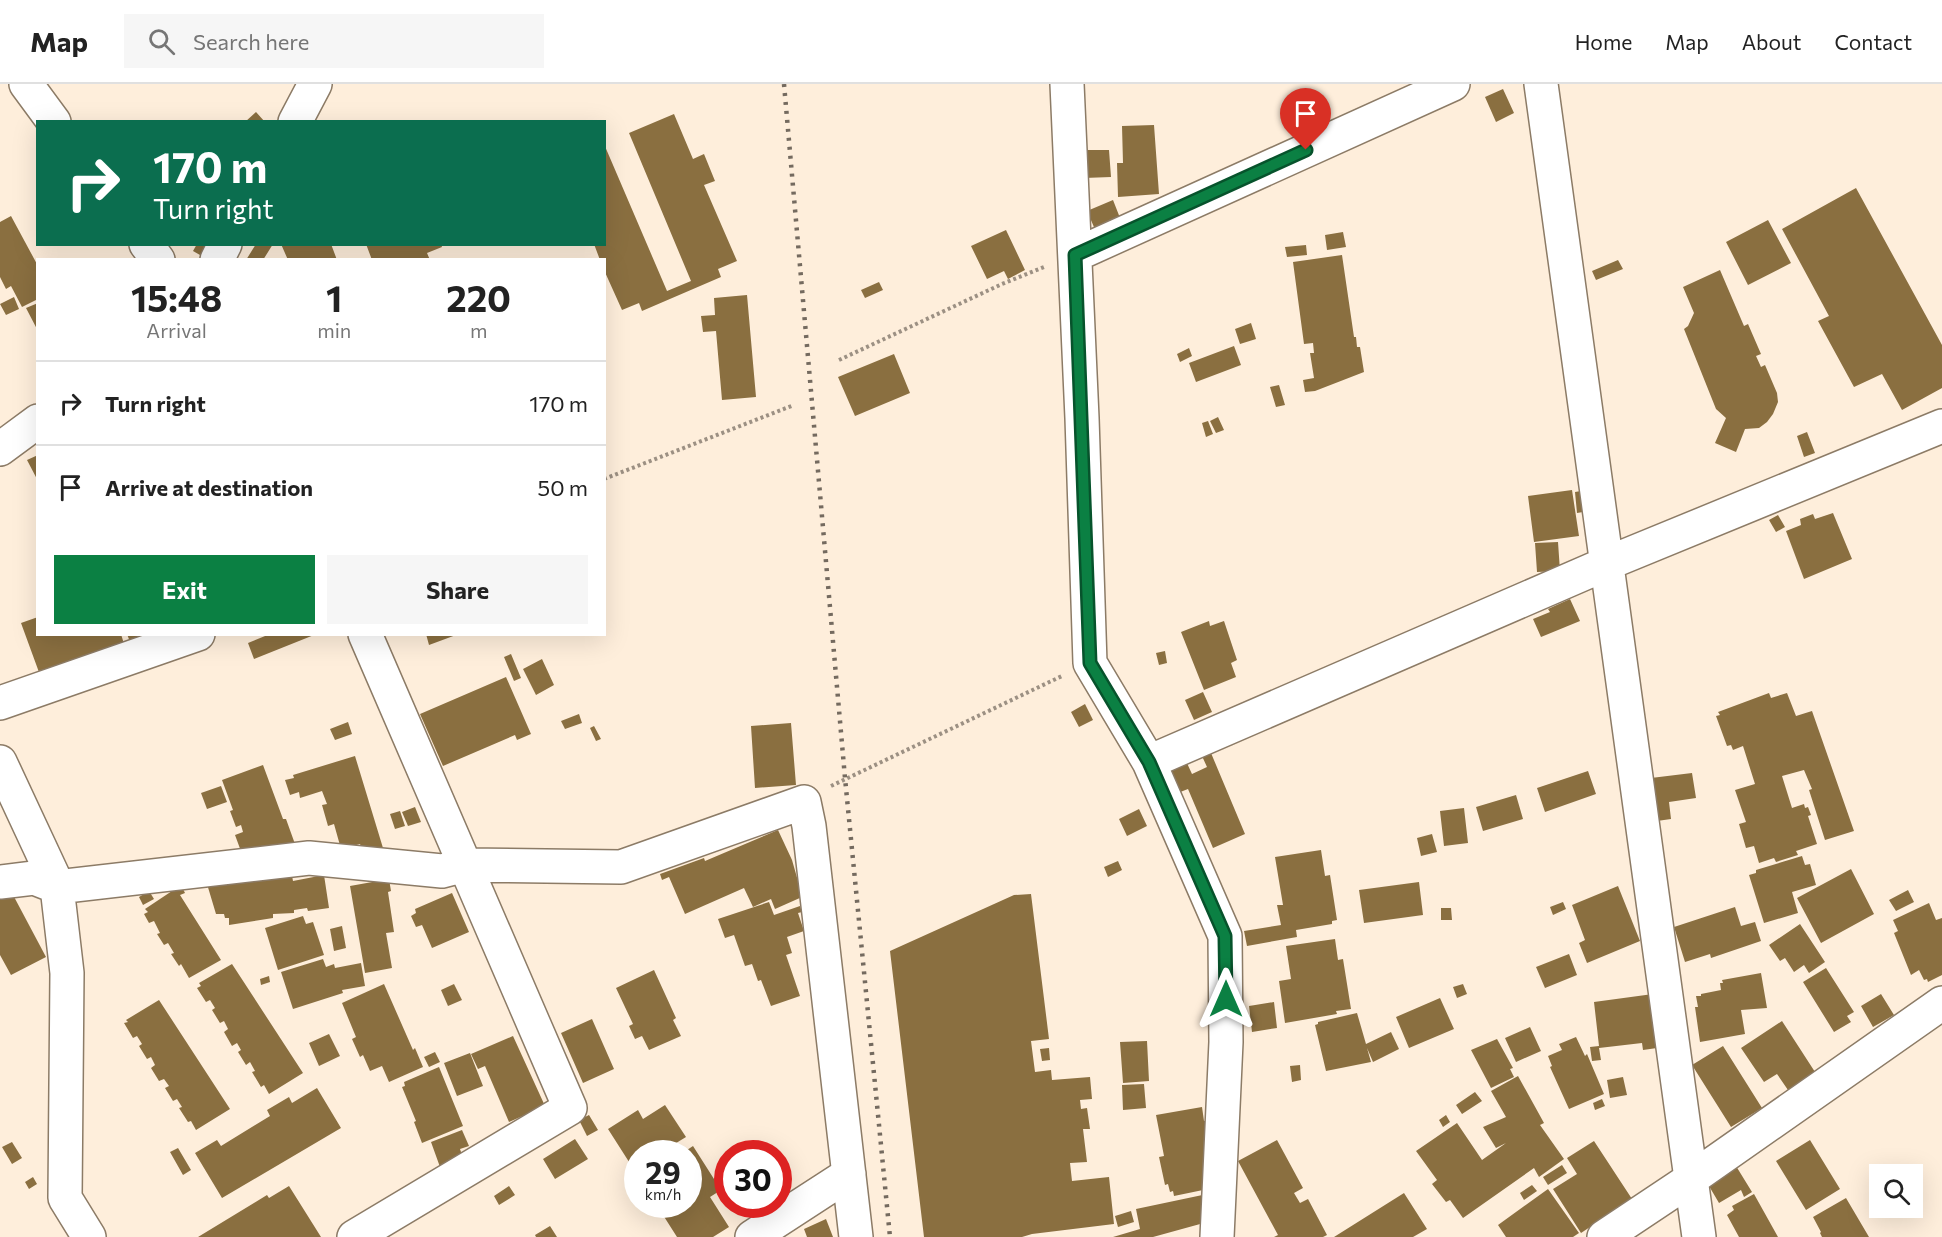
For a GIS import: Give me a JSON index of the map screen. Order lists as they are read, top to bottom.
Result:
{
  "page": {
    "header": "Map",
    "search": "Search here",
    "nav": [
      "Home",
      "Map",
      "About",
      "Contact"
    ],
    "turn": ["170 m", "Turn right"],
    "eta": [
      "15:48",
      "Arrival",
      "1",
      "min",
      "220",
      "m"
    ],
    "list": [
      {
        "name": "Turn right",
        "value": "170 m"
      },
      {
        "name": "Arrive at destination",
        "value": "50 m"
      }
    ],
    "buttons": ["Exit", "Share"],
    "speed": "29 km/h",
    "limit": "30"
  }
}
